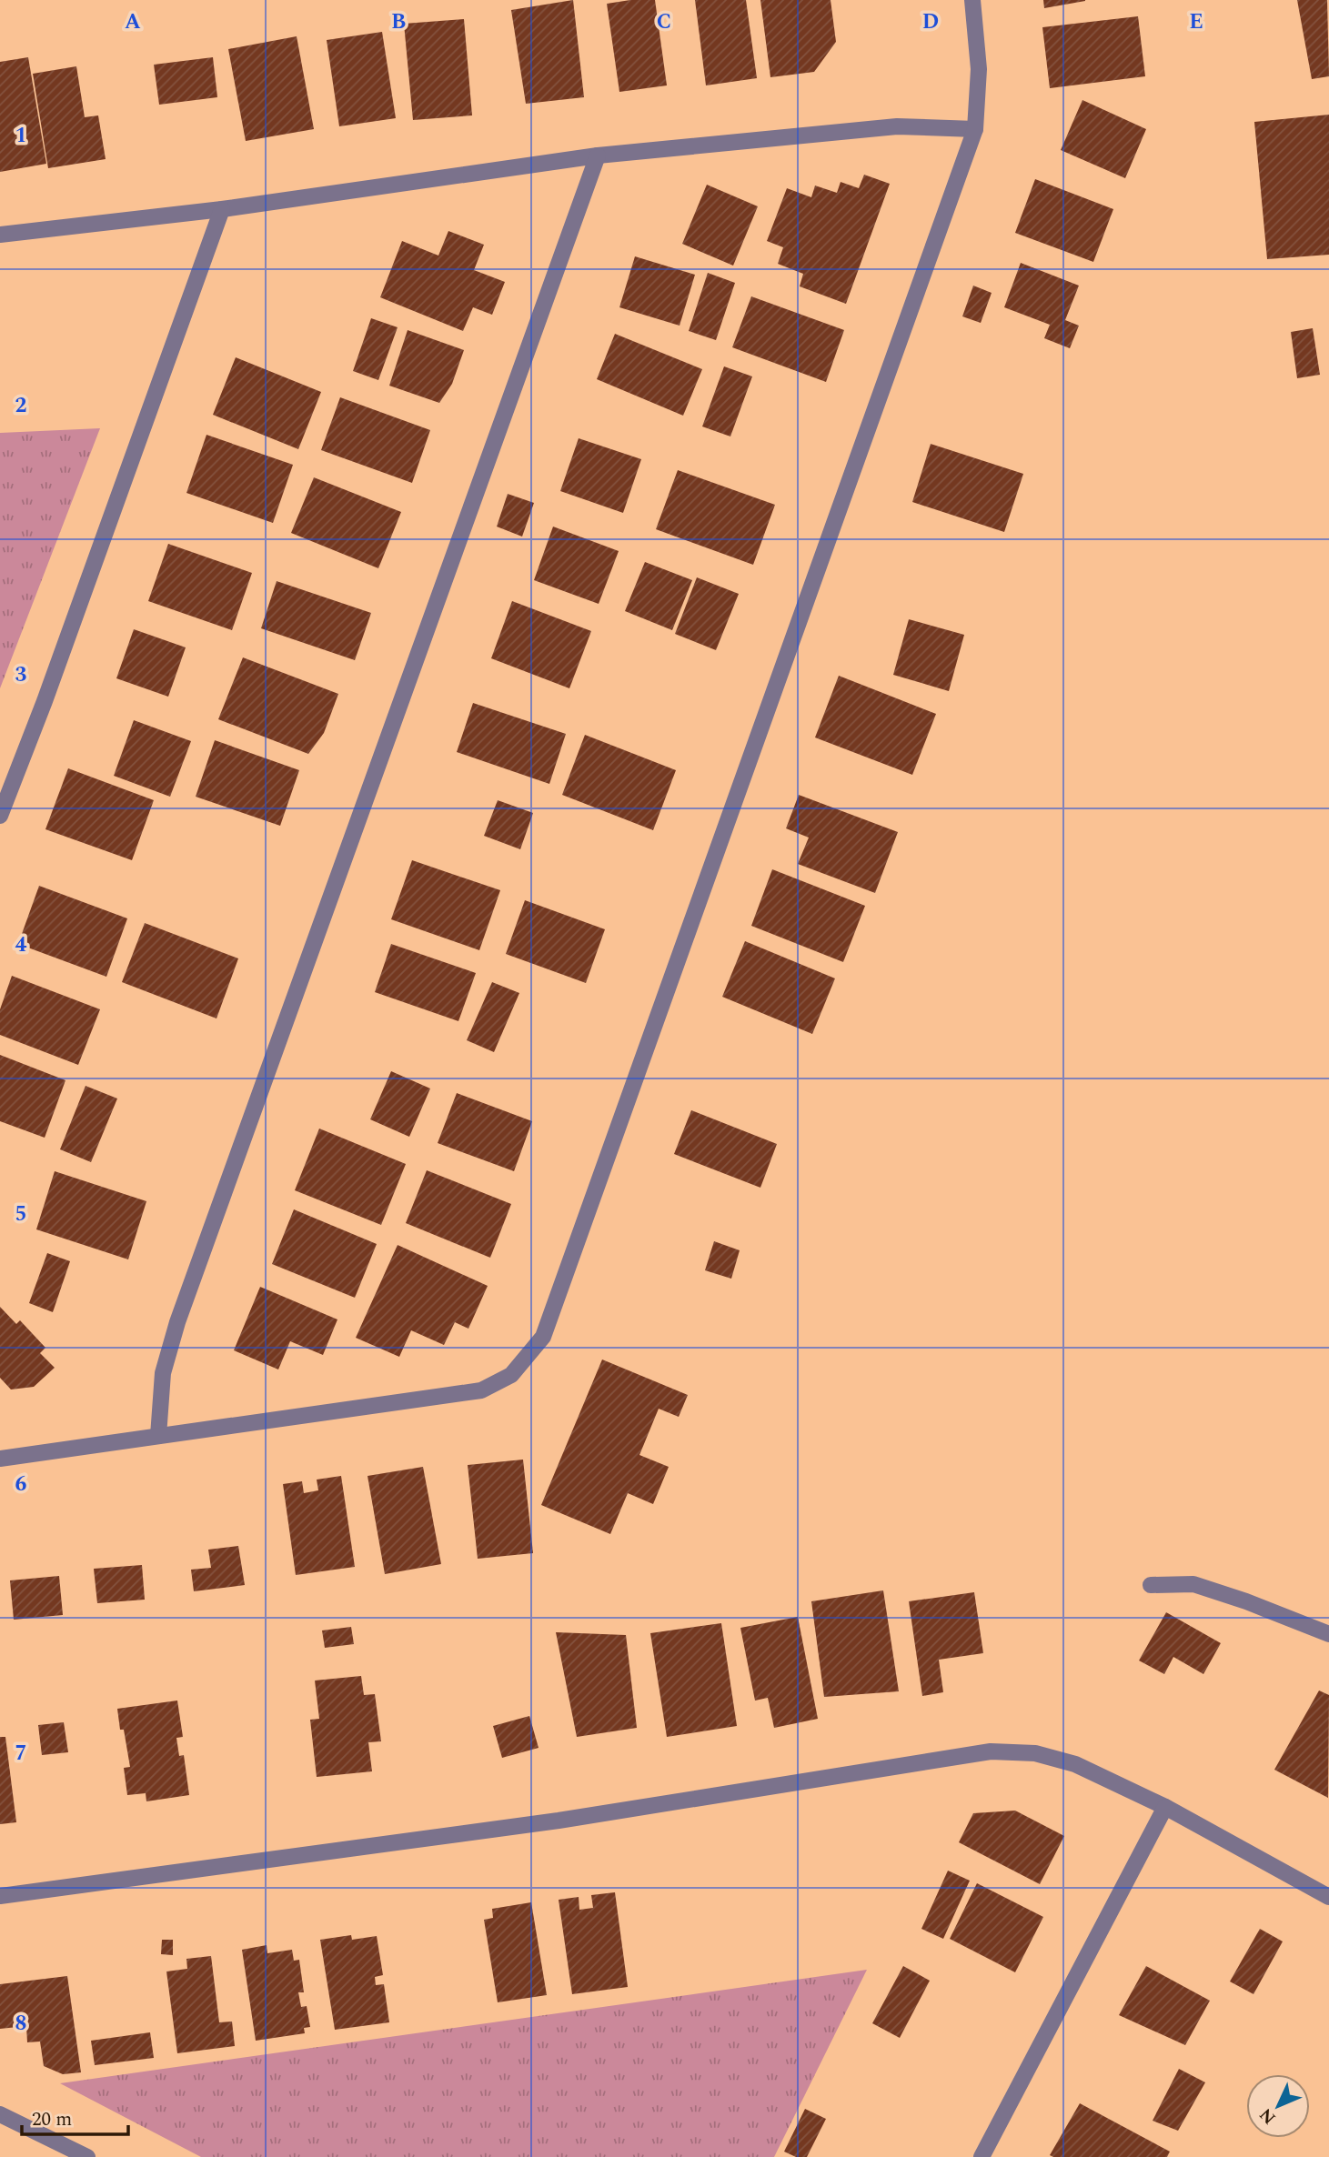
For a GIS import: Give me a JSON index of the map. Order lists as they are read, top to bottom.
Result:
{
  "scale_bar": "20 m",
  "north": "bottom left",
  "grid": {
    "columns": [
      "A",
      "B",
      "C",
      "D",
      "E"
    ],
    "rows": [
      "1",
      "2",
      "3",
      "4",
      "5",
      "6",
      "7",
      "8"
    ]
  }
}
